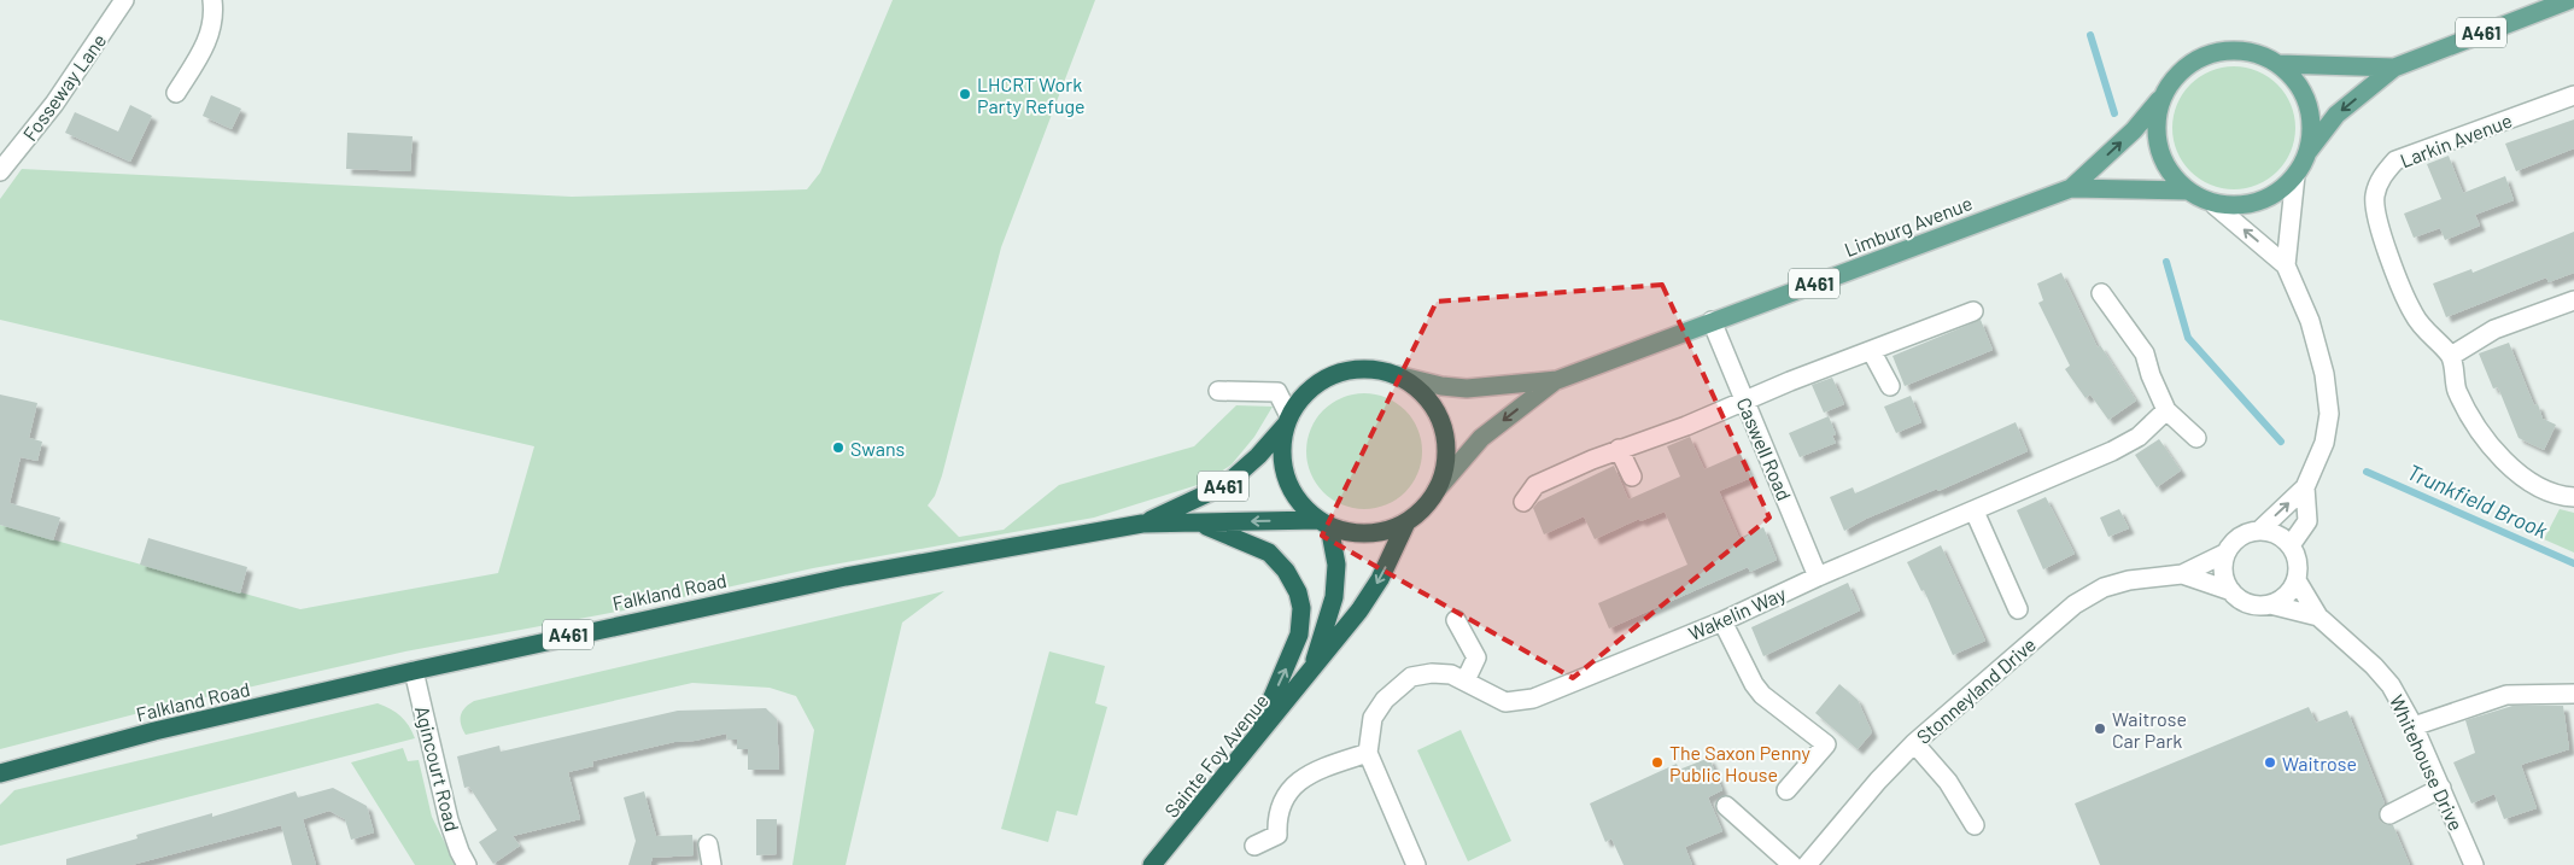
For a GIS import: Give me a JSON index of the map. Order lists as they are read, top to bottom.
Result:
{
  "streets": {
    "highway": ["A461", "Falkland Road", "Sainte Foy Avenue"],
    "main road": ["Limburg Avenue"],
    "street": [
      "Fosseway Lane",
      "Larkin Avenue",
      "Caswell Road",
      "Wakelin Way",
      "Stonneyland Drive",
      "Whitehouse Drive",
      "Agincourt Road"
    ]
  },
  "crossings": [
    ["A461", "Limburg Avenue"],
    ["A461", "Falkland Road"],
    ["A461", "Sainte Foy Avenue"],
    ["Limburg Avenue", "Caswell Road"],
    ["Limburg Avenue", "Falkland Road"],
    ["Limburg Avenue", "Sainte Foy Avenue"],
    ["Caswell Road", "Wakelin Way"],
    ["Falkland Road", "Sainte Foy Avenue"],
    ["Falkland Road", "Agincourt Road"]
  ],
  "water": ["Trunkfield Brook"],
  "places": [
    "LHCRT Work Party Refuge",
    "Swans",
    "Waitrose Car Park",
    "The Saxon Penny Public House",
    "Waitrose"
  ]
}
